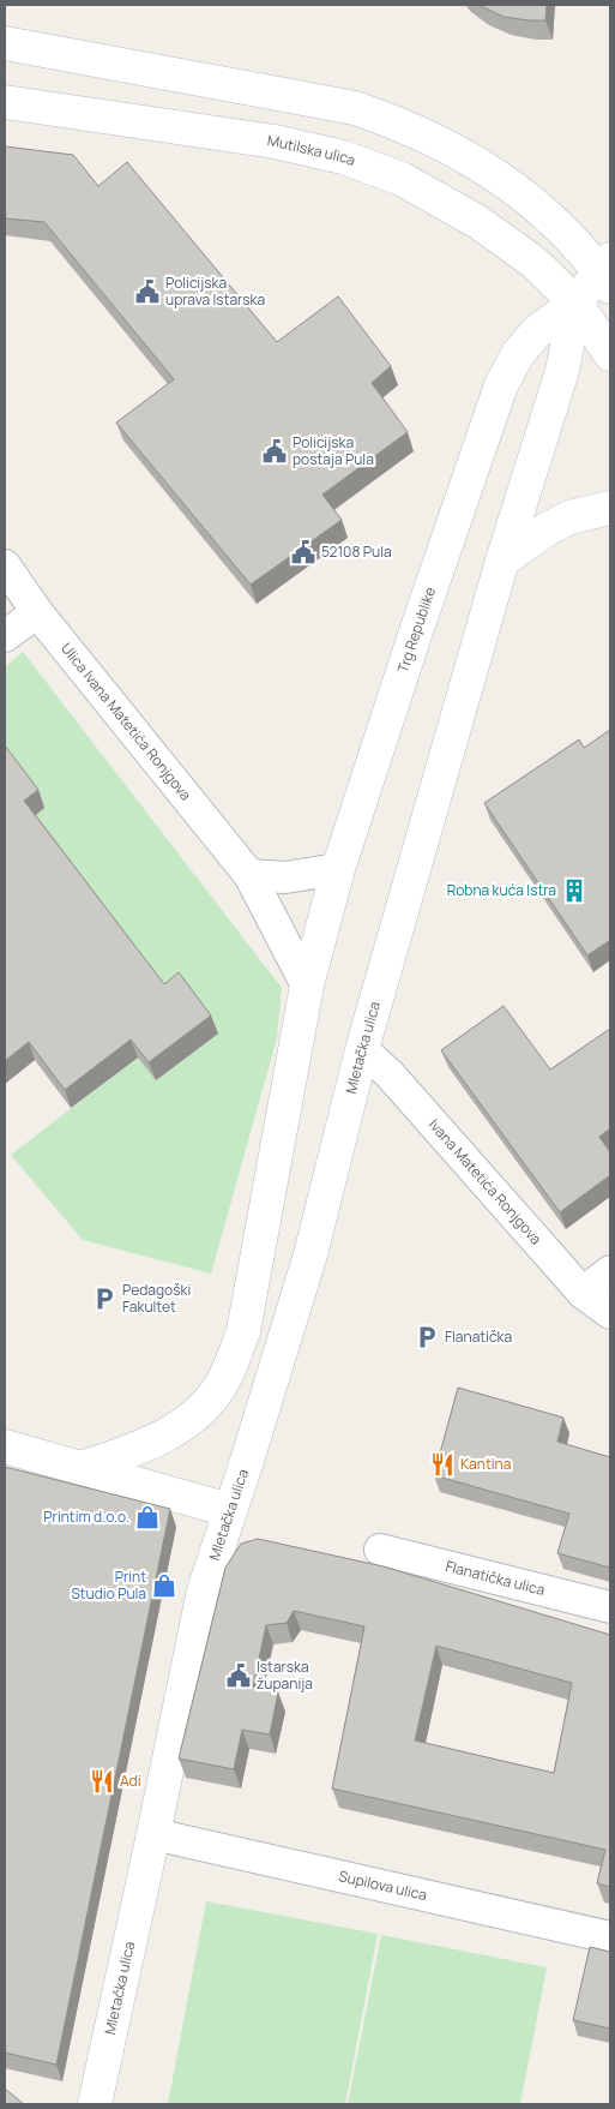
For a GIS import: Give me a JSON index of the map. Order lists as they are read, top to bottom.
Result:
{
  "streets": {
    "main road": ["Mutilska ulica", "Trg Republike", "Mletačka ulica"],
    "street": [
      "Ulica Ivana Matetića Ronjgova",
      "Ivana Matetića Ronjgova",
      "Flanatička ulica",
      "Supilova ulica"
    ]
  },
  "crossings": [
    ["Mutilska ulica", "Trg Republike"],
    ["Mletačka ulica", "Ivana Matetića Ronjgova"],
    ["Mletačka ulica", "Supilova ulica"]
  ],
  "places": {
    "public building": [
      "Policijska uprava Istarska",
      "Policijska postaja Pula",
      "52108 Pula",
      "Istarska županija"
    ],
    "building": ["Robna kuća Istra"],
    "parking": ["Pedagoški Fakultet", "Flanatička"],
    "restaurant": ["Kantina", "Adi"],
    "shop": ["Printim d.o.o.", "Print Studio Pula"]
  }
}
